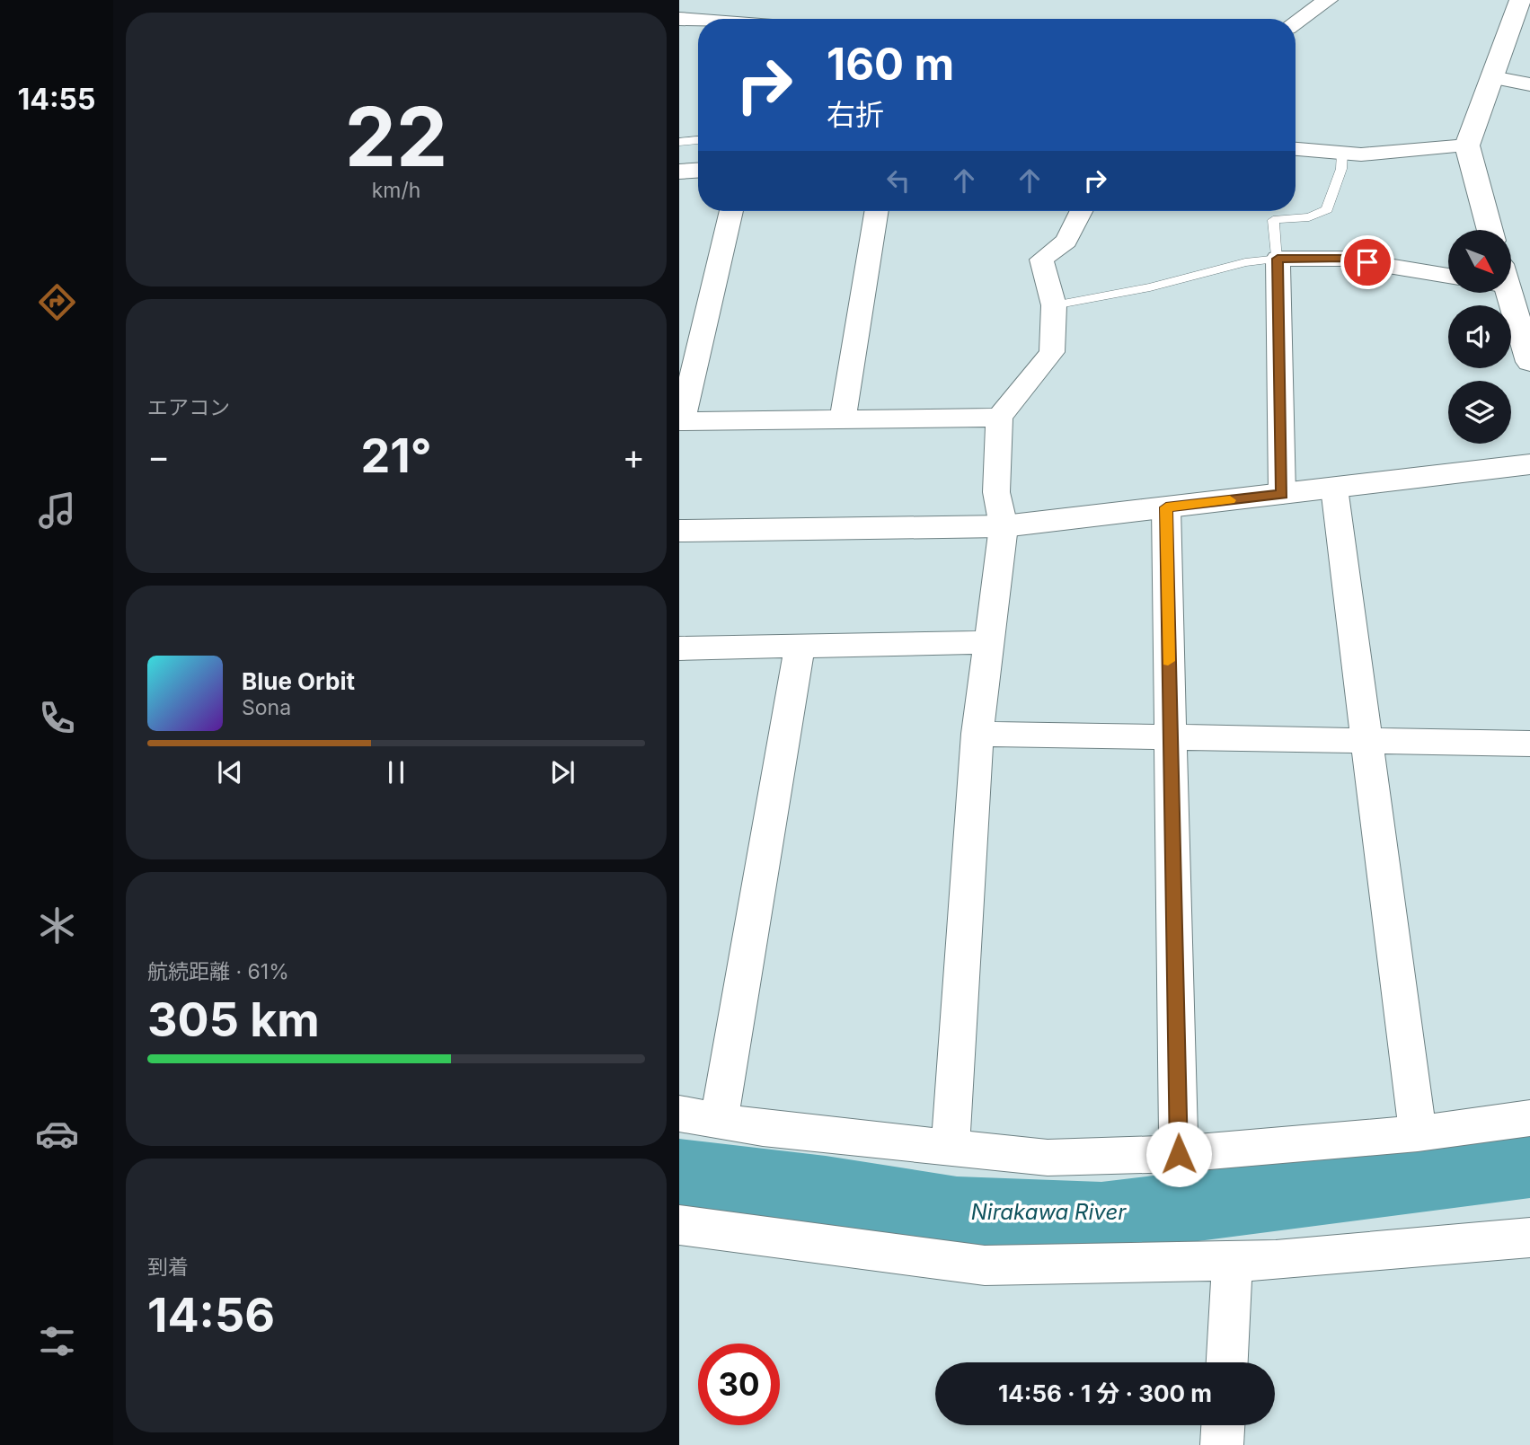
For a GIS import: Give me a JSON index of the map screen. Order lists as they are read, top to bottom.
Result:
{
  "water": ["Nirakawa River"],
  "north": "bottom right",
  "page": {
    "tabs": "14:55",
    "tile": [
      ["22", "km/h"],
      "エアコン",
      ["航続距離 · 61%", "305 km"],
      ["到着", "14:56"]
    ],
    "turn": ["160 m", "右折"],
    "heat": ["−", "21°", "+"],
    "song": ["Blue Orbit", "Sona"],
    "limit": "30",
    "trip": "14:56 · 1 分 · 300 m"
  }
}
